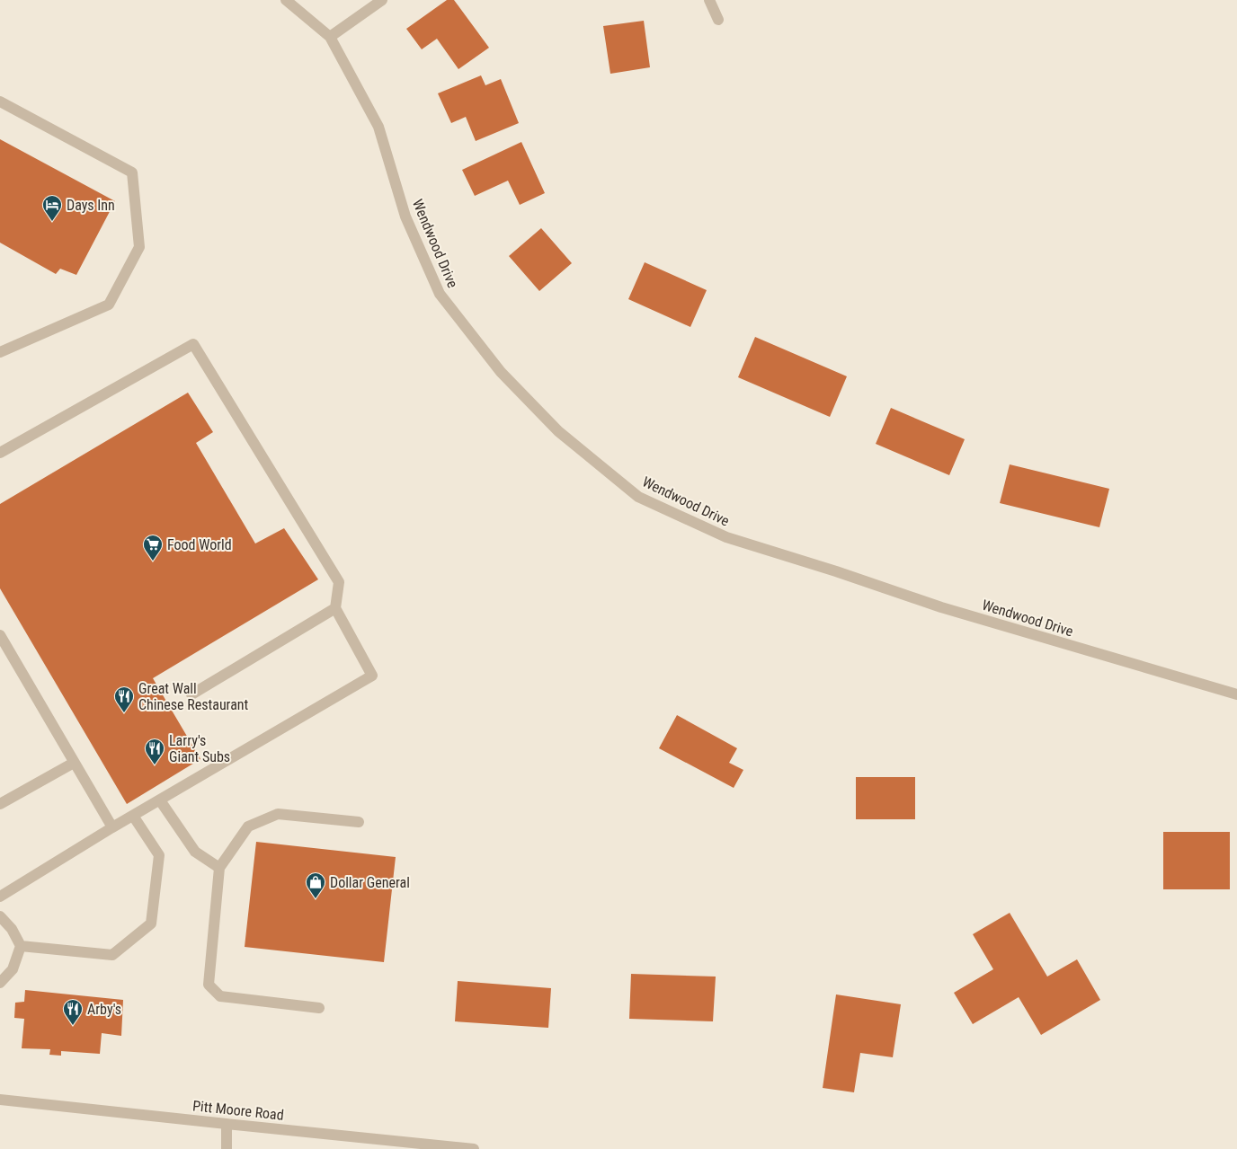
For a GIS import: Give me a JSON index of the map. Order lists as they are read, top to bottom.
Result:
{
  "streets": {
    "street": ["Wendwood Drive", "Pitt Moore Road"]
  },
  "places": {
    "hotel": ["Days Inn"],
    "supermarket": ["Food World"],
    "restaurant": ["Great Wall Chinese Restaurant", "Larry's Giant Subs", "Arby's"],
    "shop": ["Dollar General"]
  }
}
